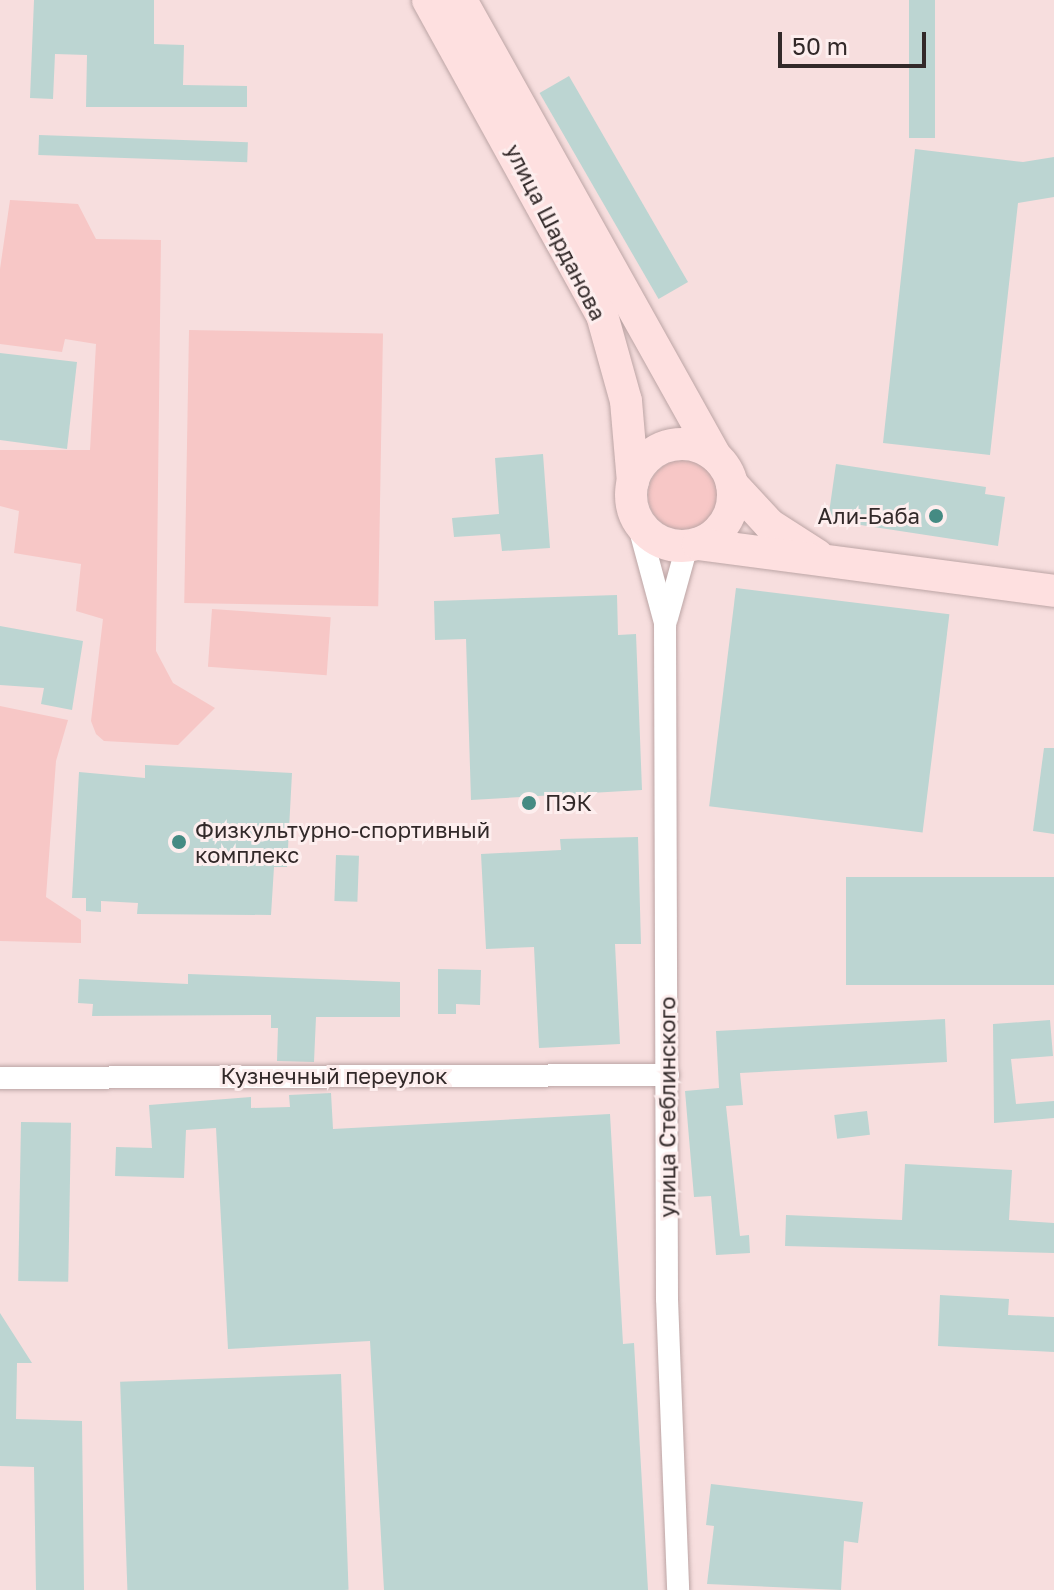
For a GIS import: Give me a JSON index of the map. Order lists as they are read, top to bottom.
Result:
{
  "streets": {
    "main road": ["улица Шарданова"],
    "street": ["Кузнечный переулок", "улица Стеблинского"]
  },
  "crossings": [
    ["Кузнечный переулок", "улица Стеблинского"]
  ],
  "places": ["Али-Баба", "ПЭК", "Физкультурно-спортивный комплекс"],
  "scale_bar": "50 m"
}
